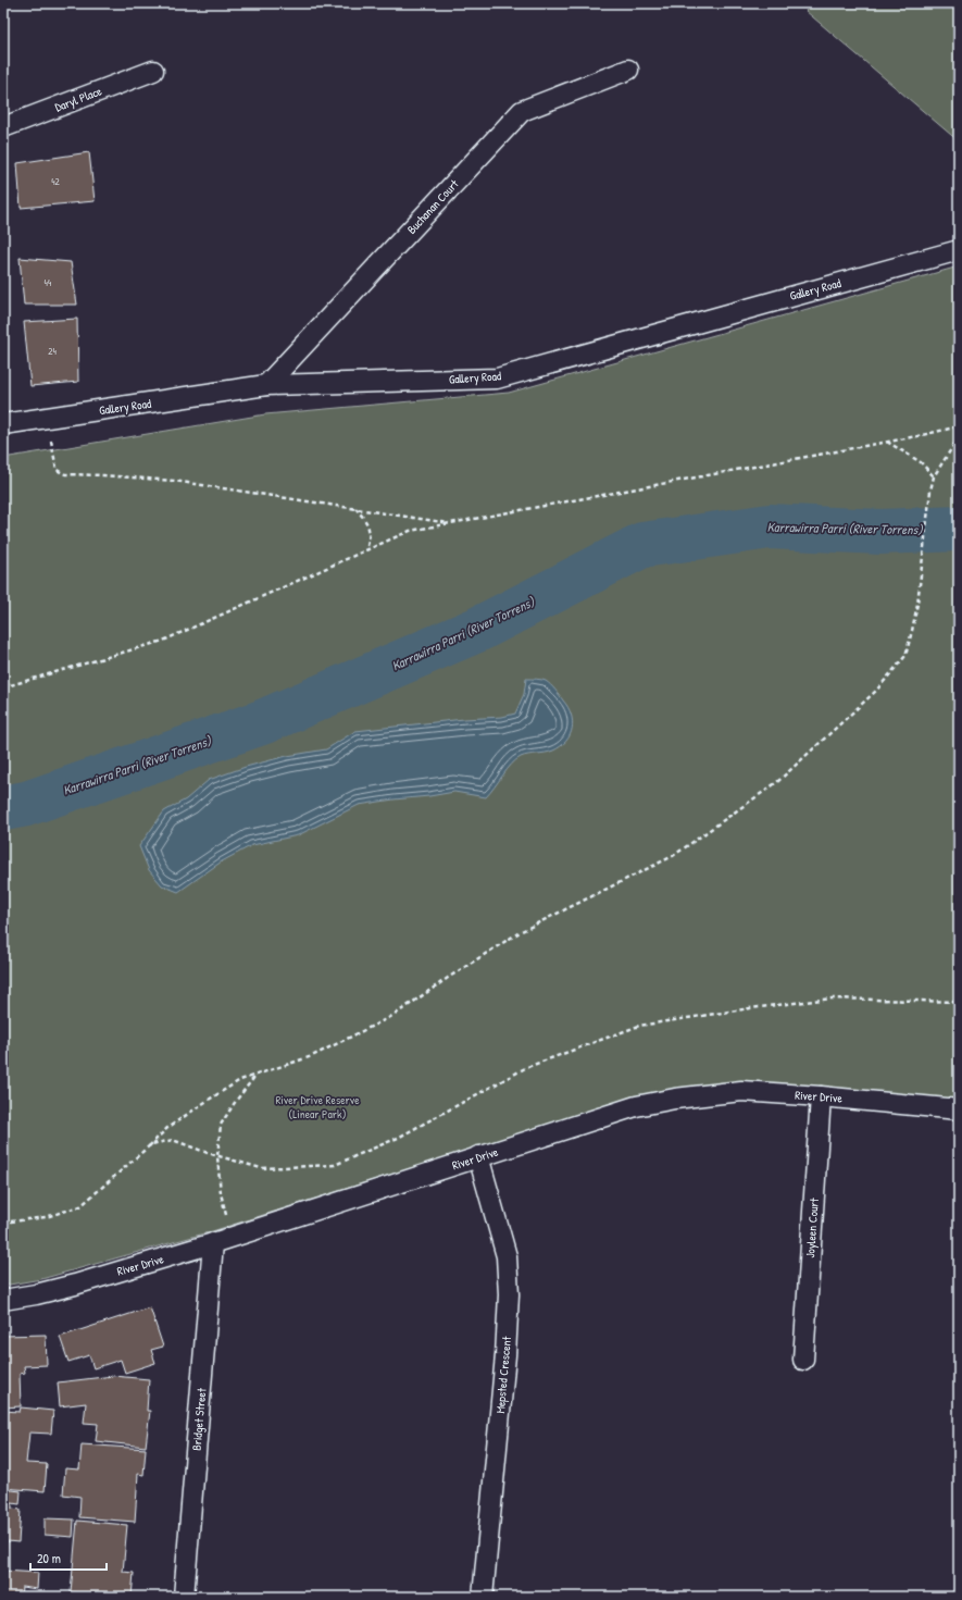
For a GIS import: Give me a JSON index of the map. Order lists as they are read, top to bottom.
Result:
{
  "streets": {
    "street": [
      "Daryl Place",
      "Buchanan Court",
      "Gallery Road",
      "River Drive",
      "Joyleen Court",
      "Mepsted Crescent",
      "Bridget Street"
    ]
  },
  "crossings": [
    ["Buchanan Court", "Gallery Road"],
    ["River Drive", "Joyleen Court"],
    ["River Drive", "Mepsted Crescent"],
    ["River Drive", "Bridget Street"]
  ],
  "water": ["Karrawirra Parri (River Torrens)"],
  "parks": ["River Drive Reserve (Linear Park)"],
  "house_numbers": ["42", "44", "24"],
  "scale_bar": "20 m"
}
